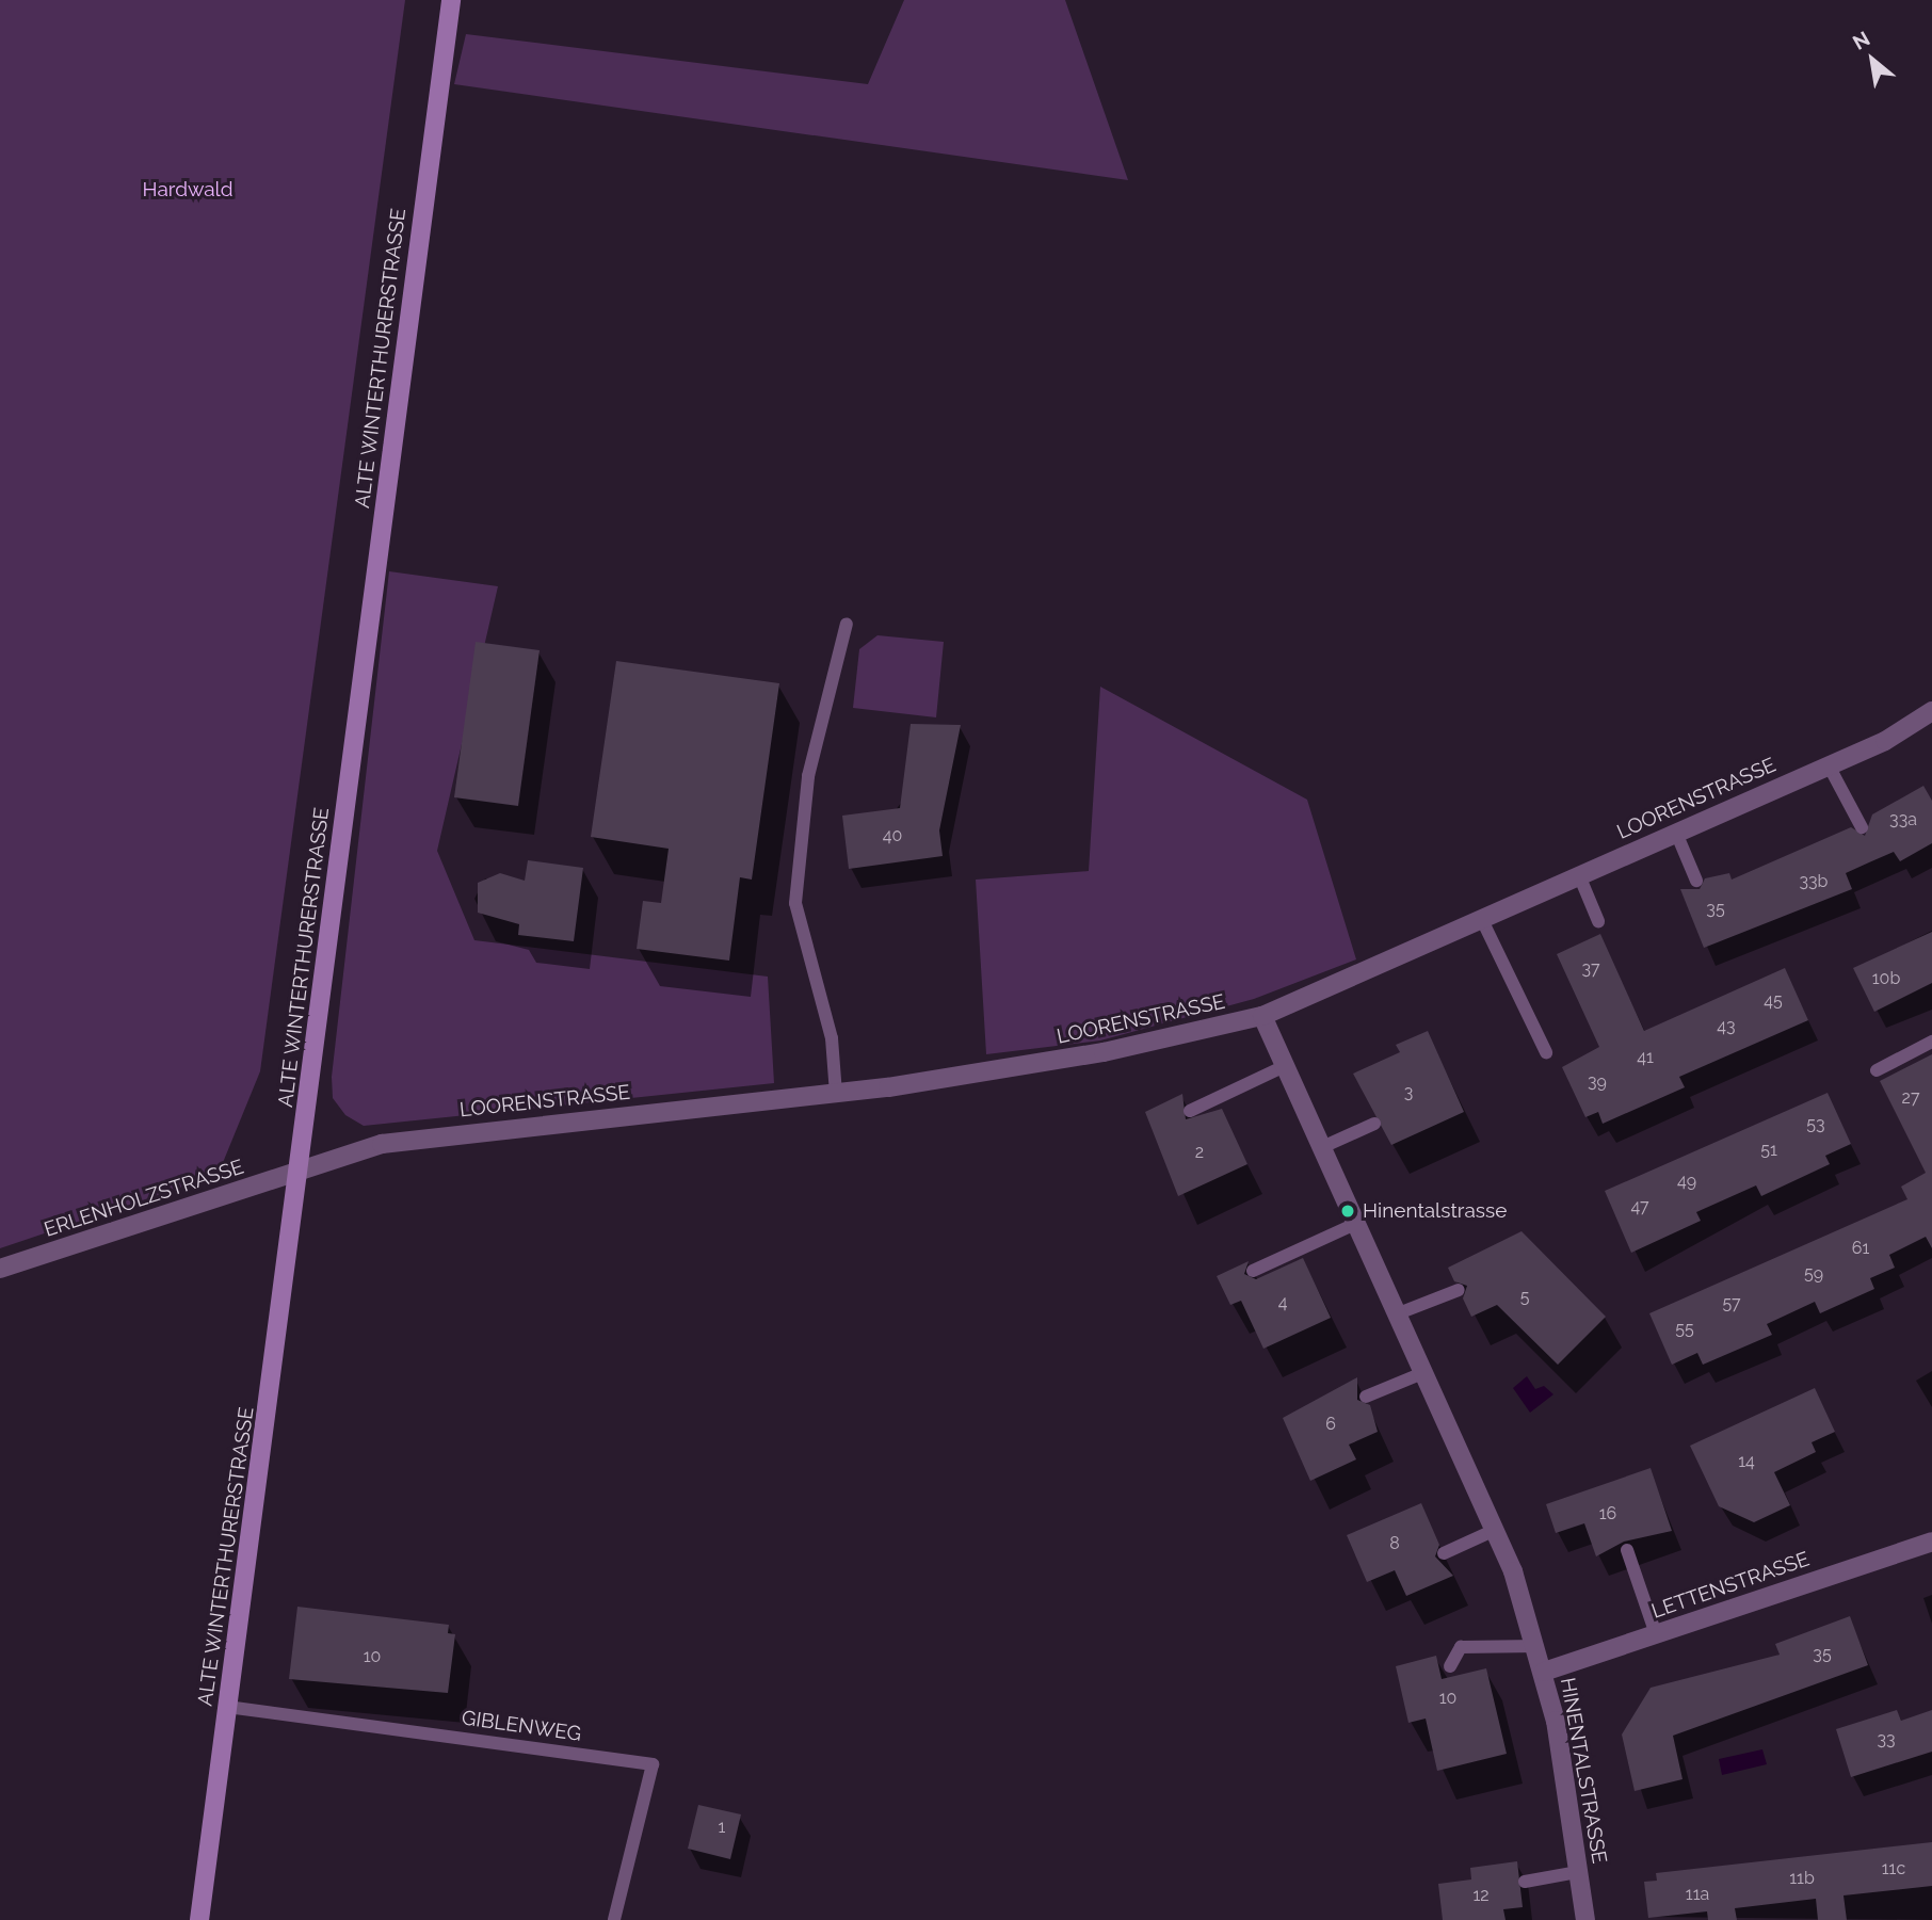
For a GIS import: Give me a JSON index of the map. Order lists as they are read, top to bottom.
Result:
{
  "streets": {
    "main road": ["ALTE WINTERTHURERSTRASSE"],
    "street": [
      "LOORENSTRASSE",
      "ERLENHOLZSTRASSE",
      "LETTENSTRASSE",
      "HINENTALSTRASSE"
    ],
    "lane": ["GIBLENWEG"]
  },
  "crossings": [
    ["ALTE WINTERTHURERSTRASSE", "LOORENSTRASSE"],
    ["ALTE WINTERTHURERSTRASSE", "ERLENHOLZSTRASSE"],
    ["ALTE WINTERTHURERSTRASSE", "GIBLENWEG"],
    ["LOORENSTRASSE", "ERLENHOLZSTRASSE"],
    ["LOORENSTRASSE", "HINENTALSTRASSE"],
    ["LETTENSTRASSE", "HINENTALSTRASSE"]
  ],
  "parks": ["Hardwald"],
  "places": ["Hinentalstrasse"],
  "house_numbers": [
    "33a",
    "40",
    "33b",
    "35",
    "37",
    "10b",
    "45",
    "43",
    "41",
    "39",
    "3",
    "27",
    "53",
    "51",
    "2",
    "49",
    "47",
    "61",
    "59",
    "5",
    "4",
    "57",
    "55",
    "6",
    "14",
    "16",
    "8",
    "35",
    "10",
    "10",
    "33",
    "1",
    "11c",
    "11b",
    "11a",
    "12"
  ],
  "north": "top left"
}
